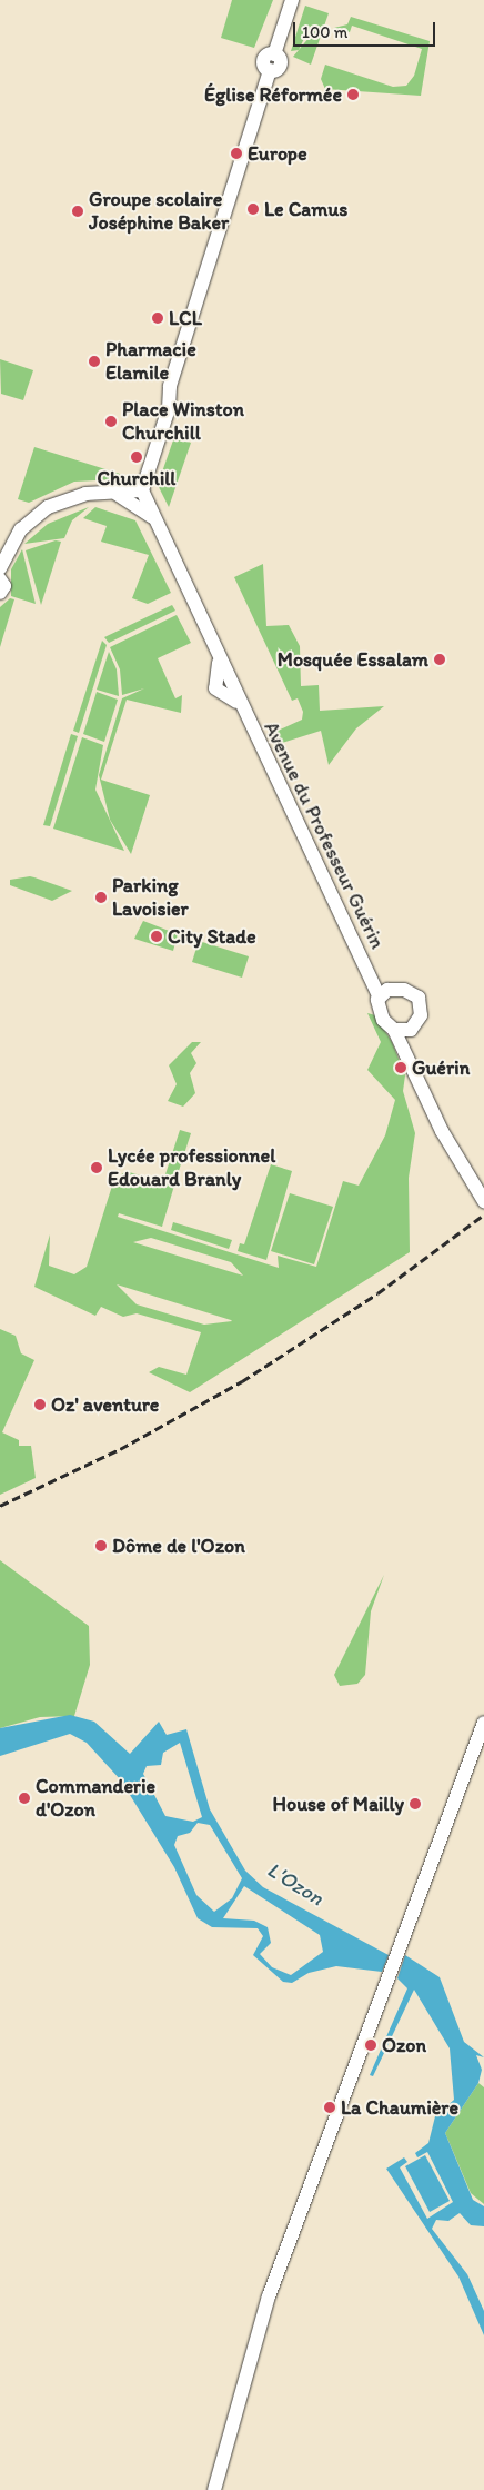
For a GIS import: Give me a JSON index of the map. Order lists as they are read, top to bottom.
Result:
{
  "streets": {
    "main road": ["Avenue du Professeur Guérin"]
  },
  "water": ["L'Ozon"],
  "places": [
    "Église Réformée",
    "Europe",
    "Le Camus",
    "Groupe scolaire Joséphine Baker",
    "LCL",
    "Pharmacie Elamile",
    "Place Winston Churchill",
    "Churchill",
    "Mosquée Essalam",
    "Parking Lavoisier",
    "City Stade",
    "Guérin",
    "Lycée professionnel Edouard Branly",
    "Oz' aventure",
    "Dôme de l'Ozon",
    "Commanderie d'Ozon",
    "House of Mailly",
    "Ozon",
    "La Chaumière"
  ],
  "scale_bar": "100 m"
}
